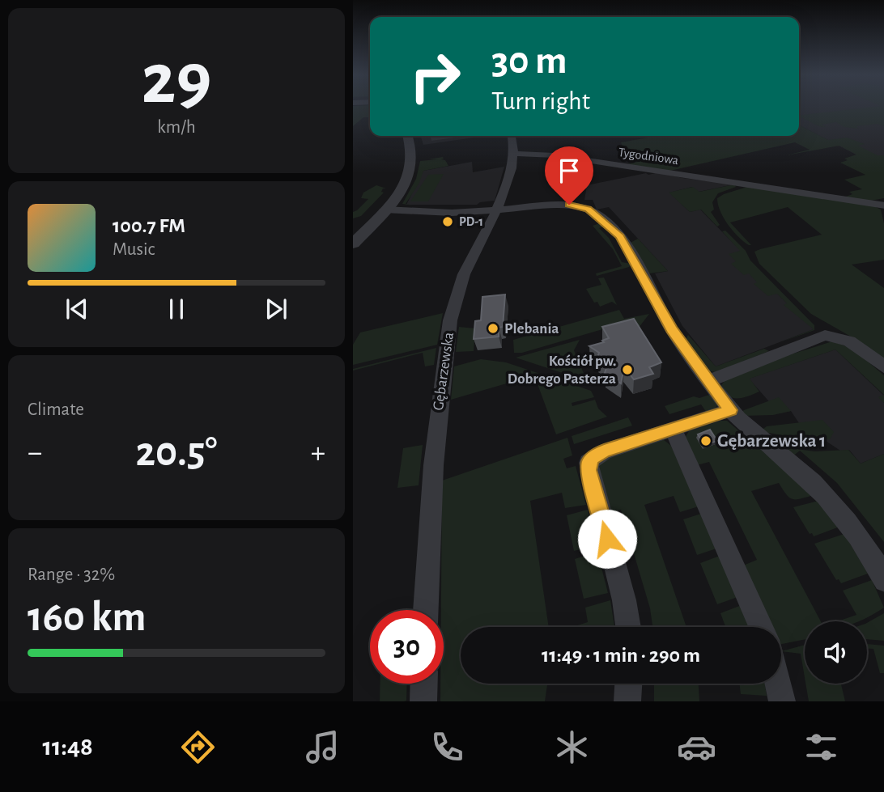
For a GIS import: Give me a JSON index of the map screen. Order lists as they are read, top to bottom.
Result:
{
  "streets": {
    "street": ["Tygodniowa", "Gębarzewska"]
  },
  "crossings": [
    ["Tygodniowa", "Gębarzewska"]
  ],
  "places": [
    "PD-1",
    "Plebania",
    "Kościół pw. Dobrego Pasterza",
    "Gębarzewska 1"
  ],
  "page": {
    "tile": [
      ["29", "km/h"],
      "Climate",
      ["Range · 32%", "160 km"]
    ],
    "turn": ["30 m", "Turn right"],
    "song": ["100.7 FM", "Music"],
    "heat": ["−", "20.5°", "+"],
    "limit": "30",
    "trip": "11:49 · 1 min · 290 m",
    "tabs": "11:48"
  }
}
